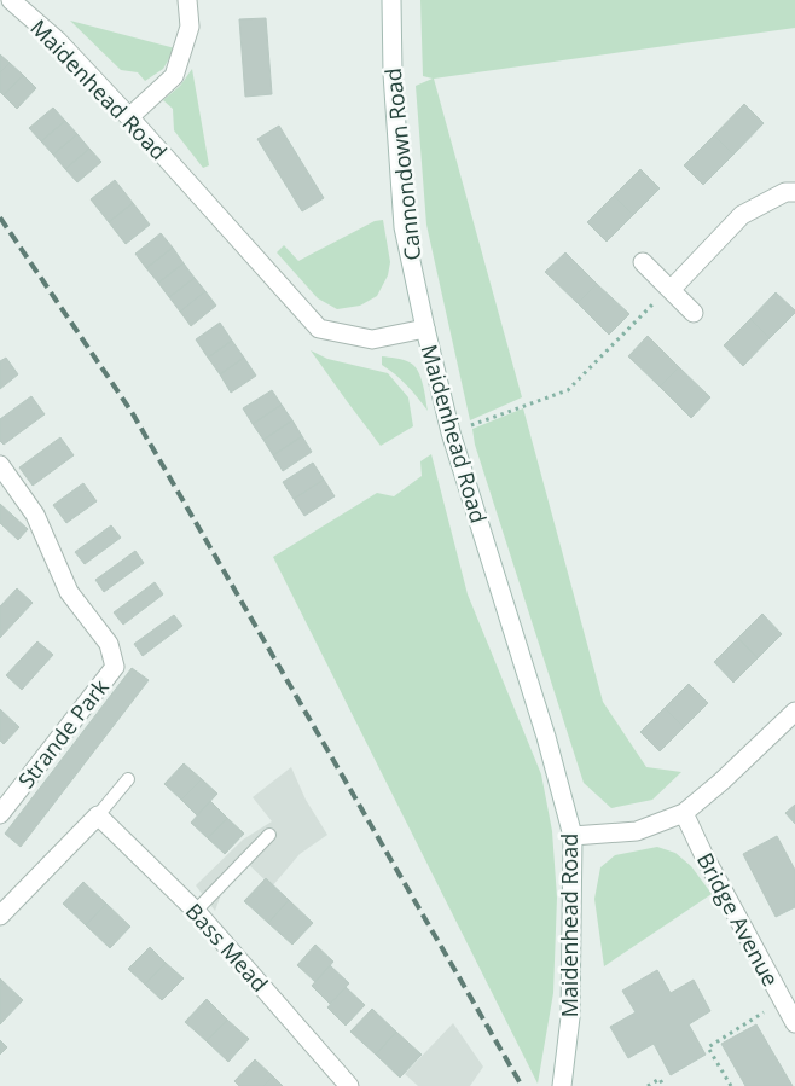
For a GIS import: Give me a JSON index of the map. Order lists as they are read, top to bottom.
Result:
{
  "streets": {
    "street": [
      "Maidenhead Road",
      "Cannondown Road",
      "Strande Park",
      "Bridge Avenue",
      "Bass Mead"
    ]
  },
  "crossings": [
    ["Maidenhead Road", "Cannondown Road"]
  ]
}
